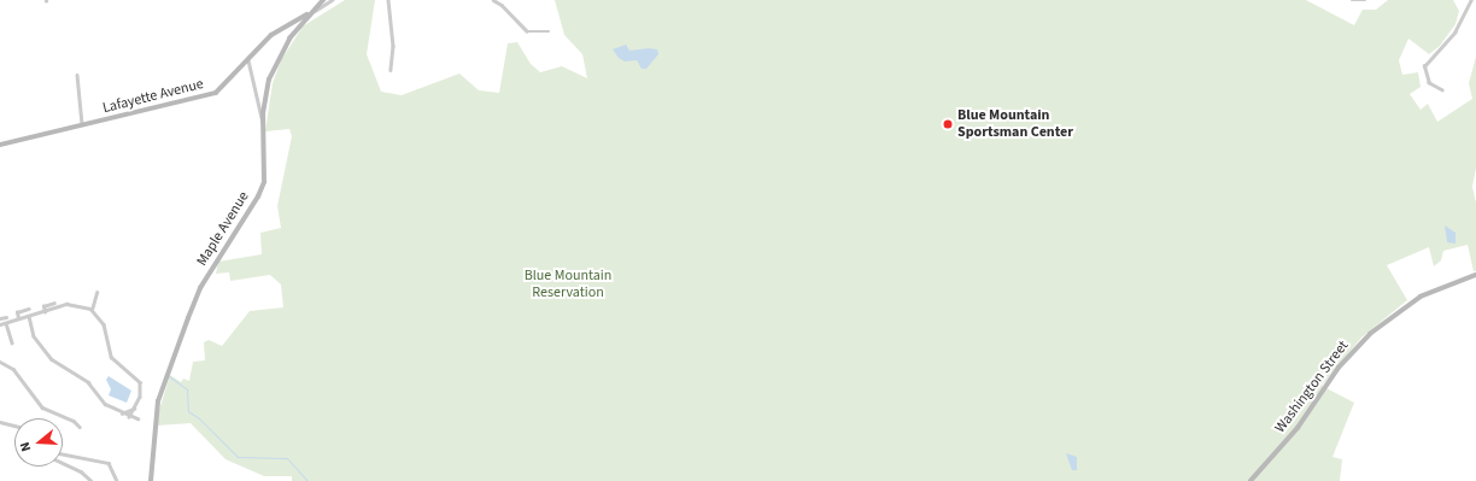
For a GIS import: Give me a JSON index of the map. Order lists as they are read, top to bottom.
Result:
{
  "streets": {
    "street": ["Lafayette Avenue", "Maple Avenue", "Washington Street"]
  },
  "crossings": [
    ["Lafayette Avenue", "Maple Avenue"]
  ],
  "parks": ["Blue Mountain Reservation"],
  "places": ["Blue Mountain Sportsman Center"],
  "north": "left"
}
